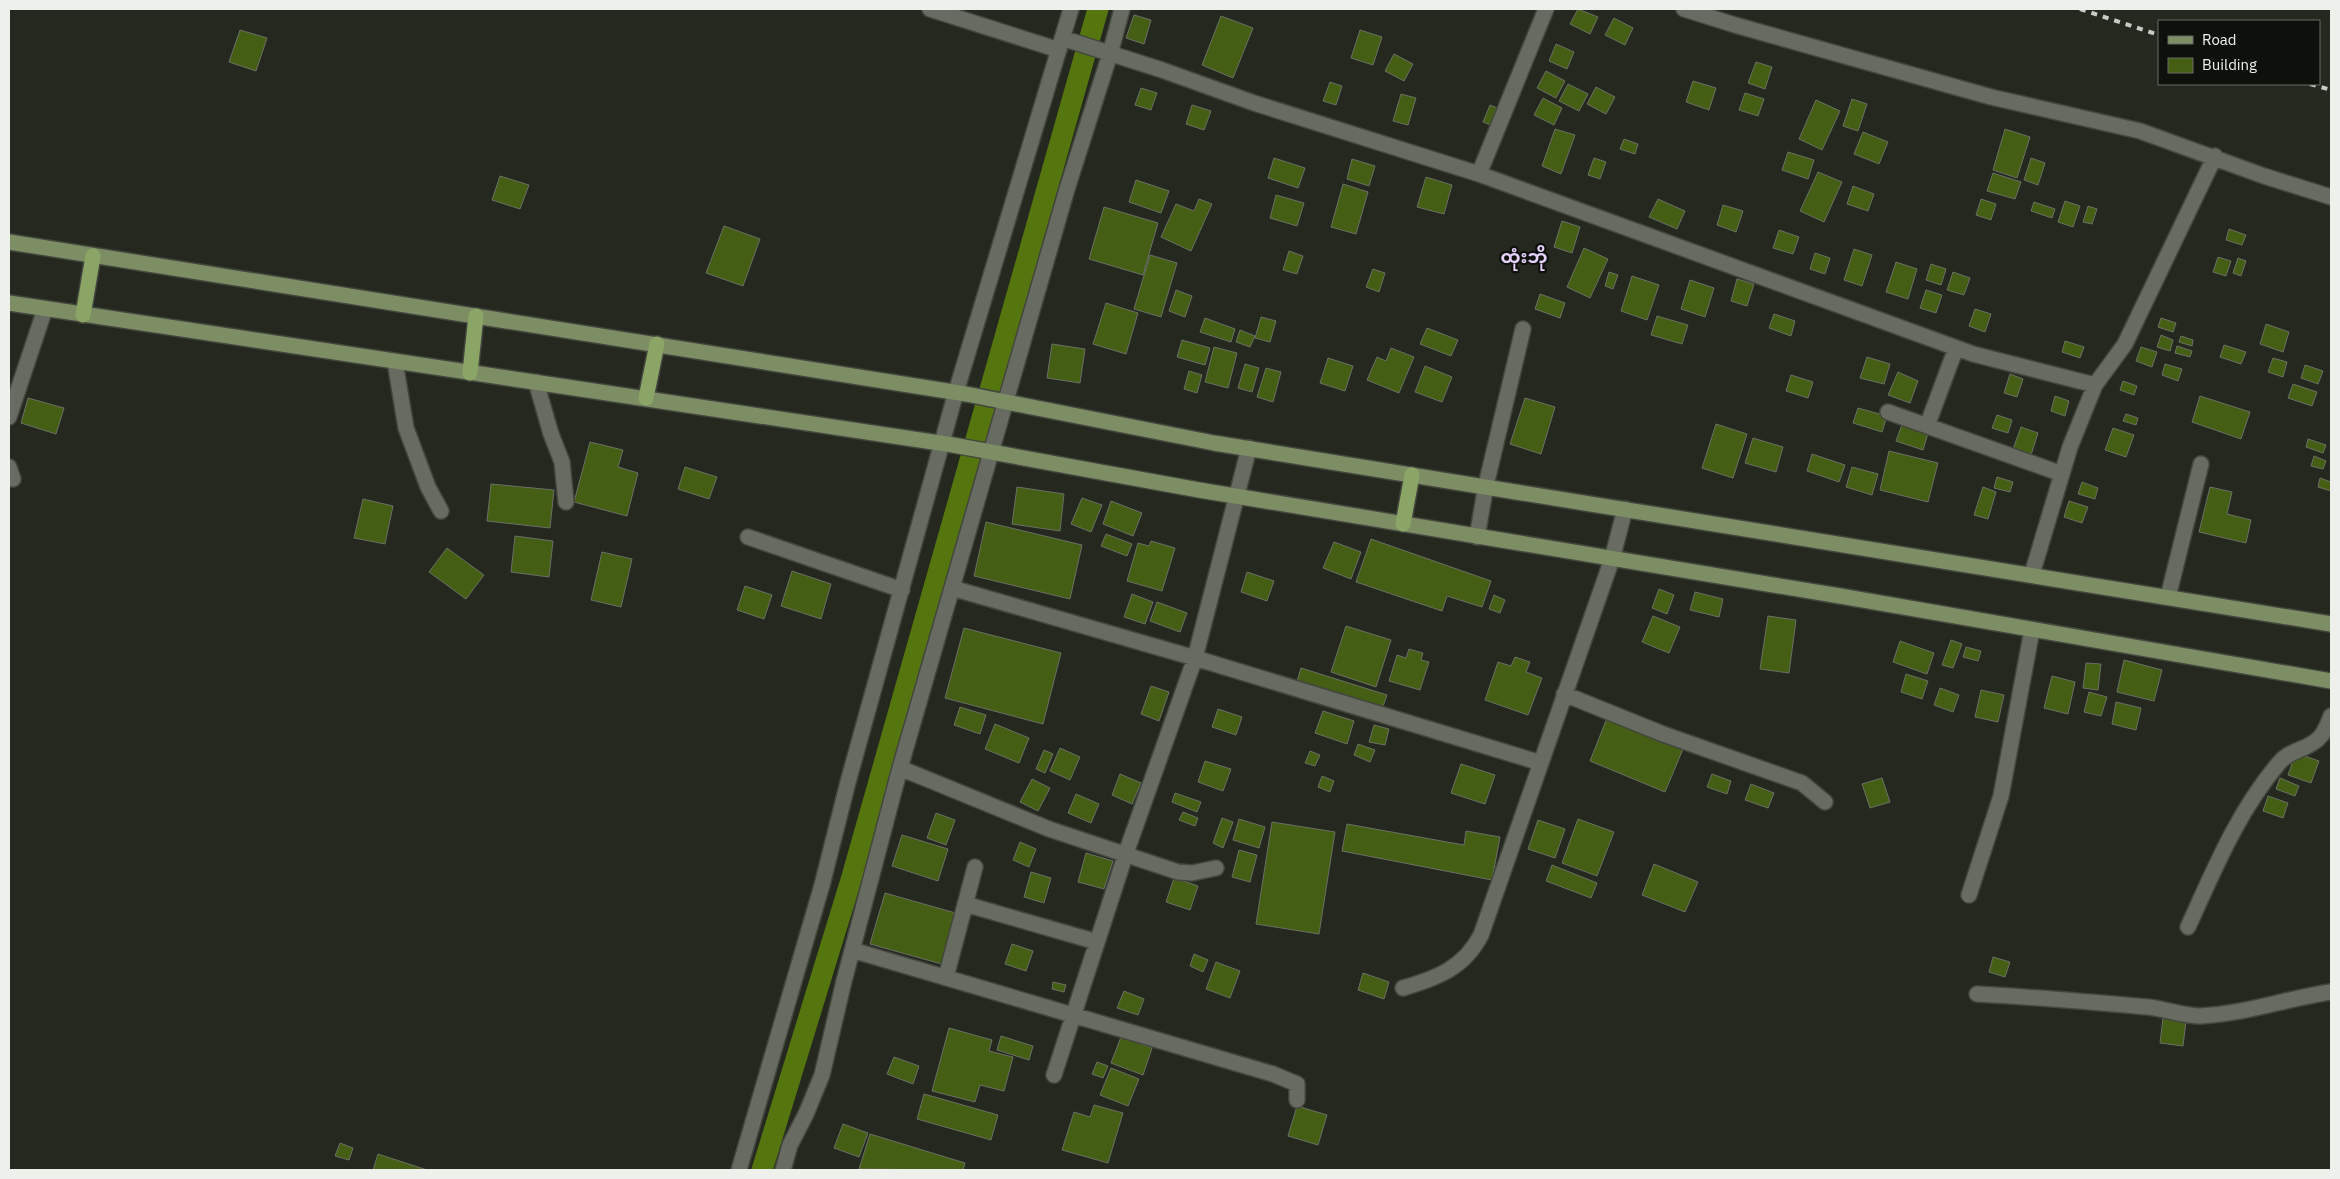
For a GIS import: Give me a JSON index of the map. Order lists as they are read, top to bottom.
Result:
{
  "districts": ["ထုံးဘို"],
  "legend": ["Road", "Building"]
}
